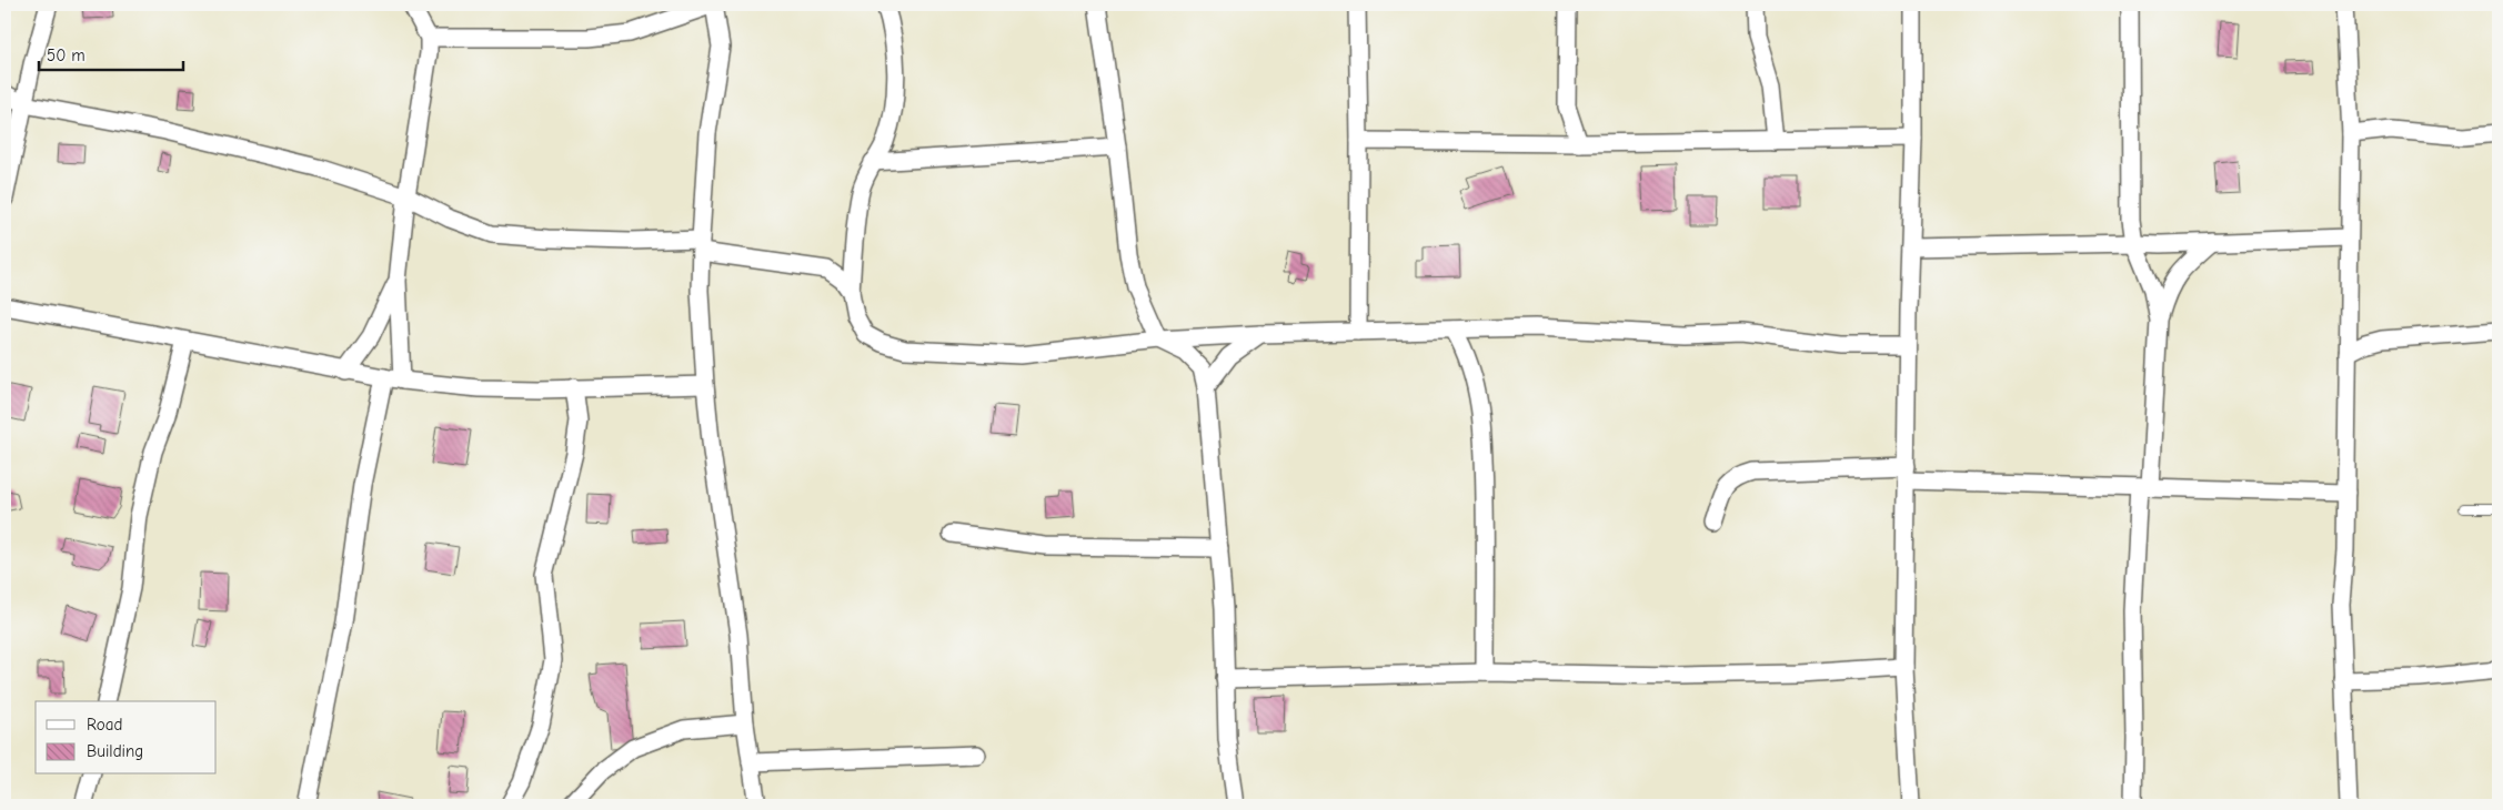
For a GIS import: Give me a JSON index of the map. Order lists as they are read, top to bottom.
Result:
{
  "legend": ["Road", "Building"],
  "scale_bar": "50 m"
}
